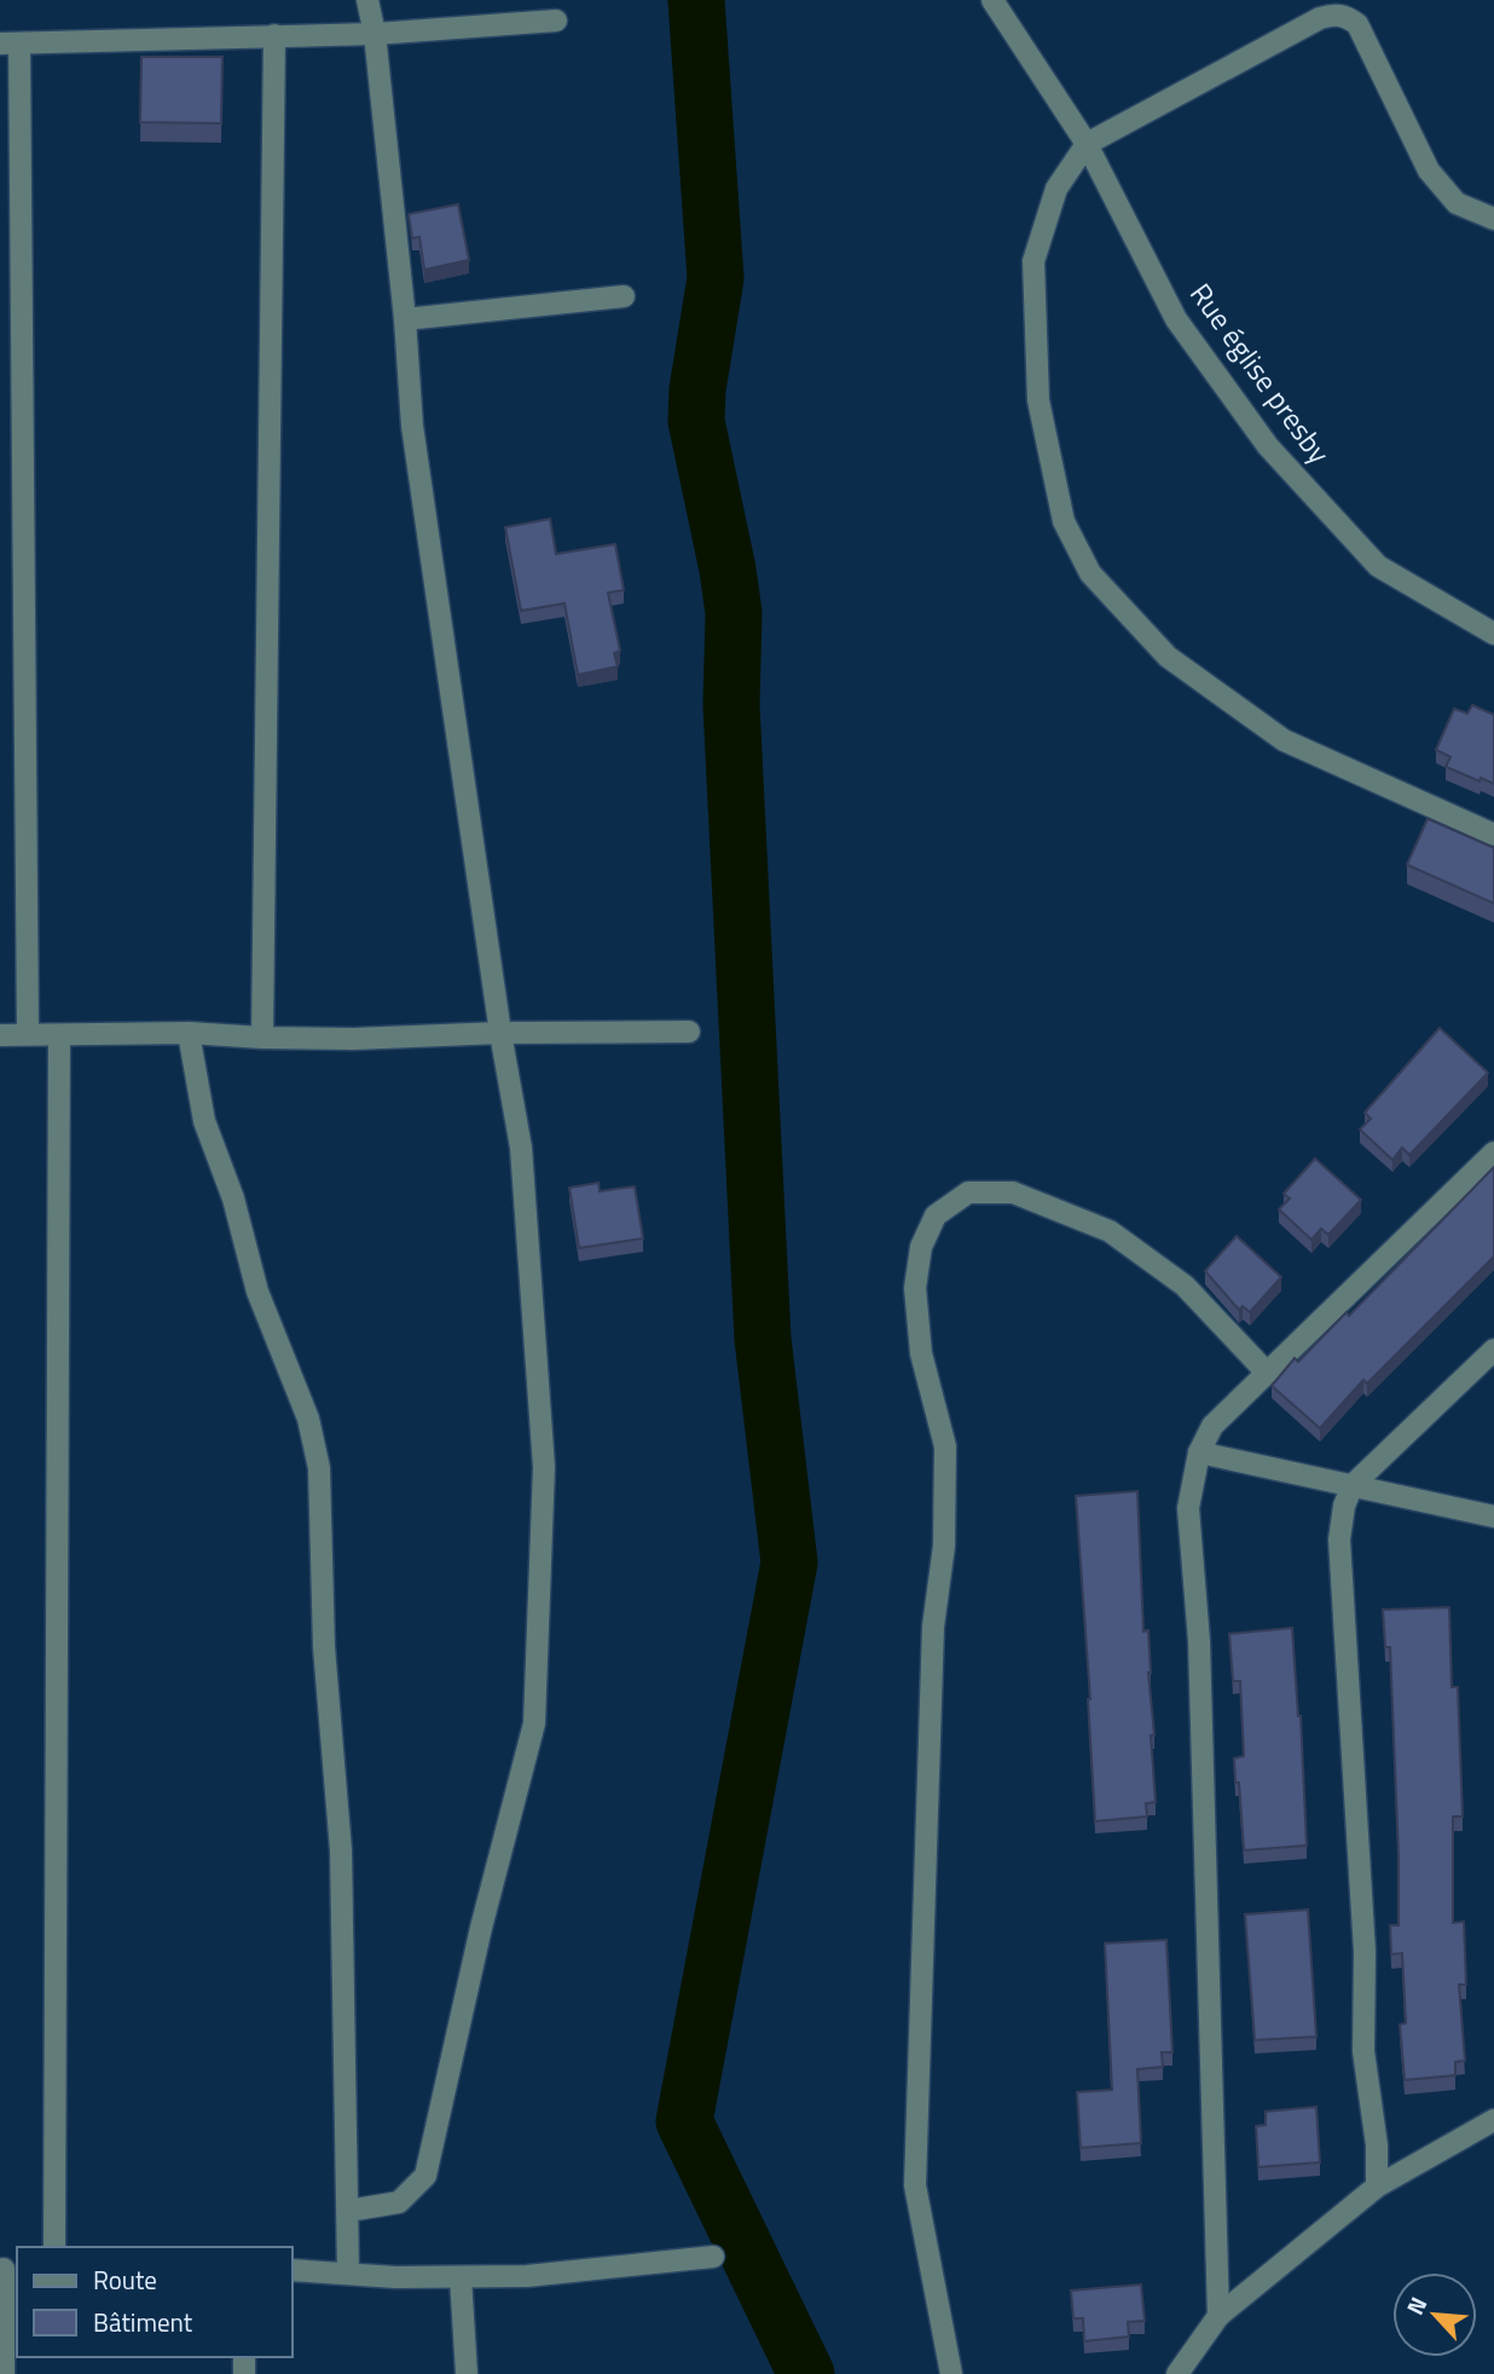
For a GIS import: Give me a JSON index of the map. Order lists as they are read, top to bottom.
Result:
{
  "streets": {
    "street": ["Rue église presby"]
  },
  "legend": ["Route", "Bâtiment"],
  "north": "top left"
}
